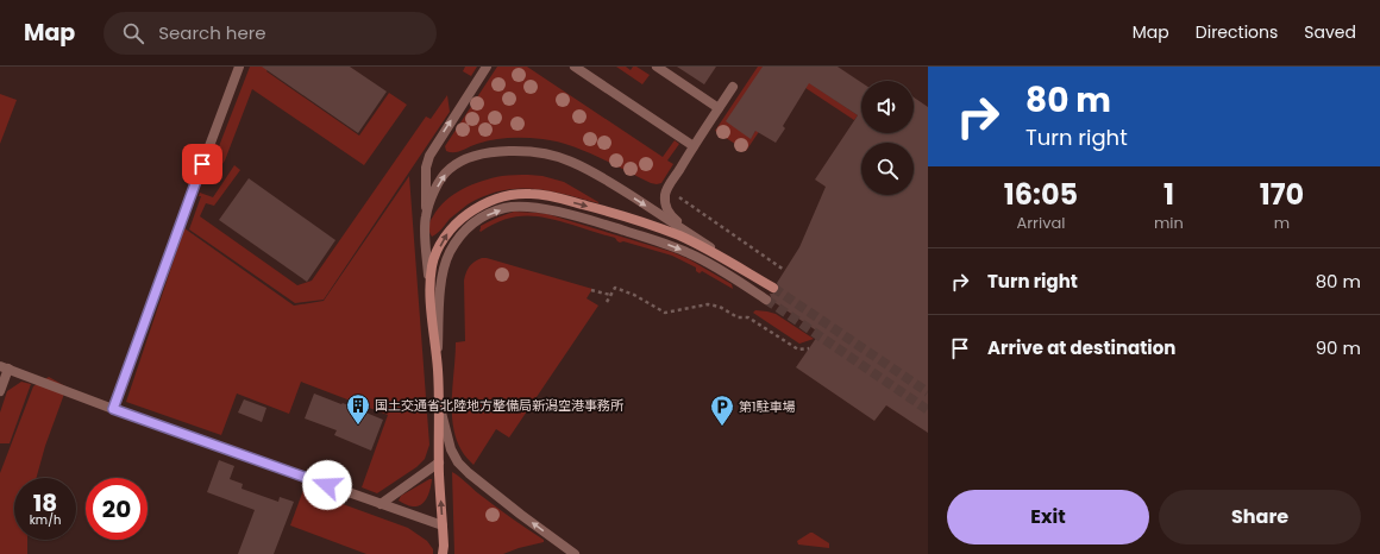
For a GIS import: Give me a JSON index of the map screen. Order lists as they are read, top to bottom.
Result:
{
  "places": {
    "building": ["国土交通省北陸地方整備局新潟空港事務所"],
    "parking": ["第1駐車場"]
  },
  "page": {
    "header": "Map",
    "search": "Search here",
    "nav": ["Map", "Directions", "Saved"],
    "turn": ["80 m", "Turn right"],
    "eta": [
      "16:05",
      "Arrival",
      "1",
      "min",
      "170",
      "m"
    ],
    "list": [
      {
        "name": "Turn right",
        "value": "80 m"
      },
      {
        "name": "Arrive at destination",
        "value": "90 m"
      }
    ],
    "speed": "18 km/h",
    "limit": "20",
    "buttons": ["Exit", "Share"]
  }
}
